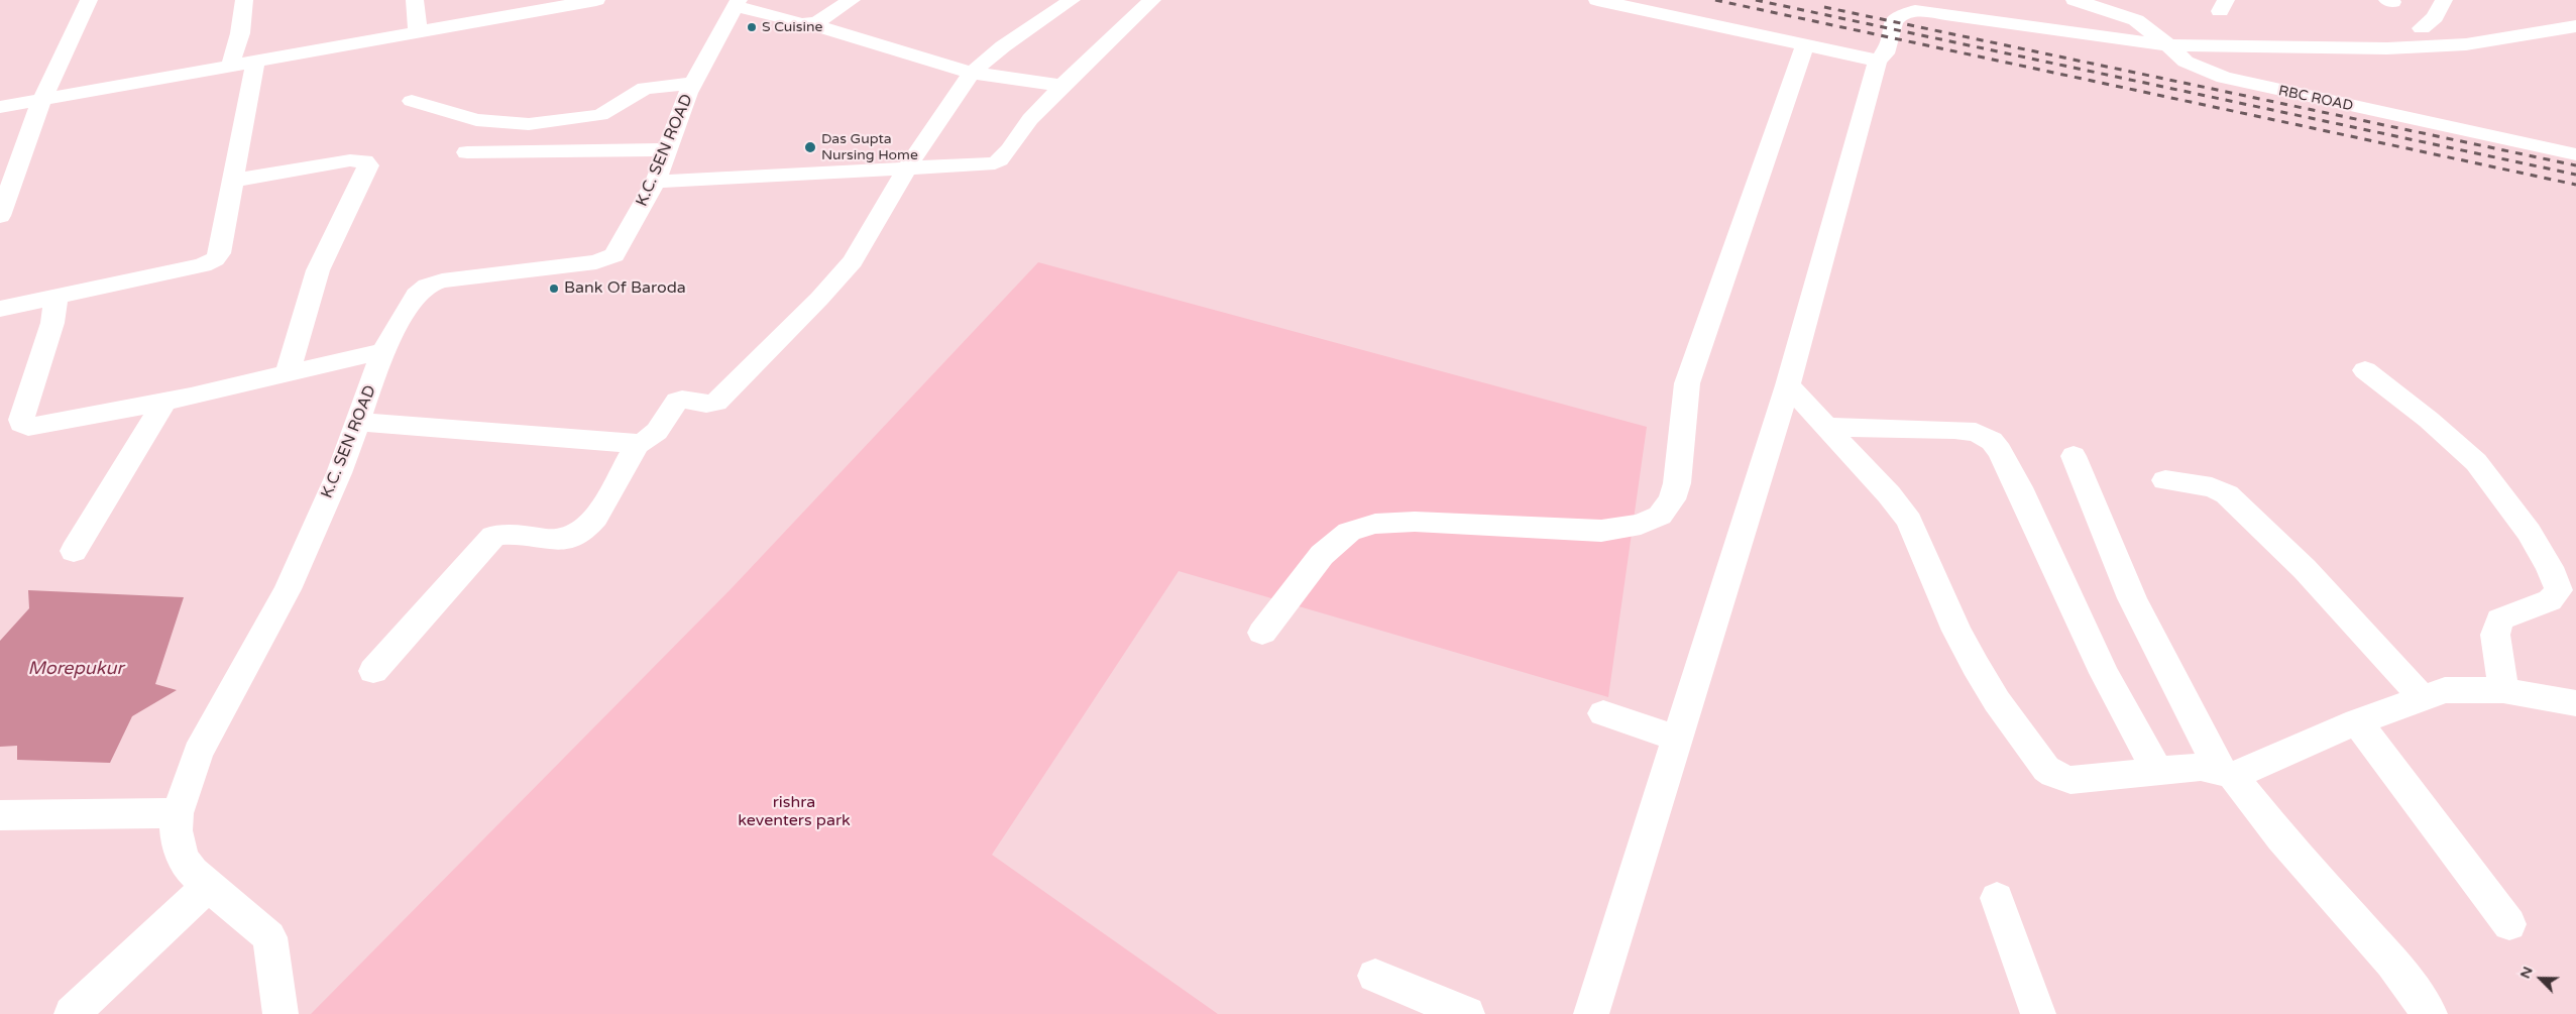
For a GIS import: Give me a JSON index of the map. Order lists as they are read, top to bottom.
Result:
{
  "streets": {
    "street": ["RBC ROAD", "K.C. SEN ROAD"]
  },
  "water": ["Morepukur"],
  "parks": ["rishra keventers park"],
  "places": ["S Cuisine", "Das Gupta Nursing Home", "Bank Of Baroda"],
  "north": "top left"
}
